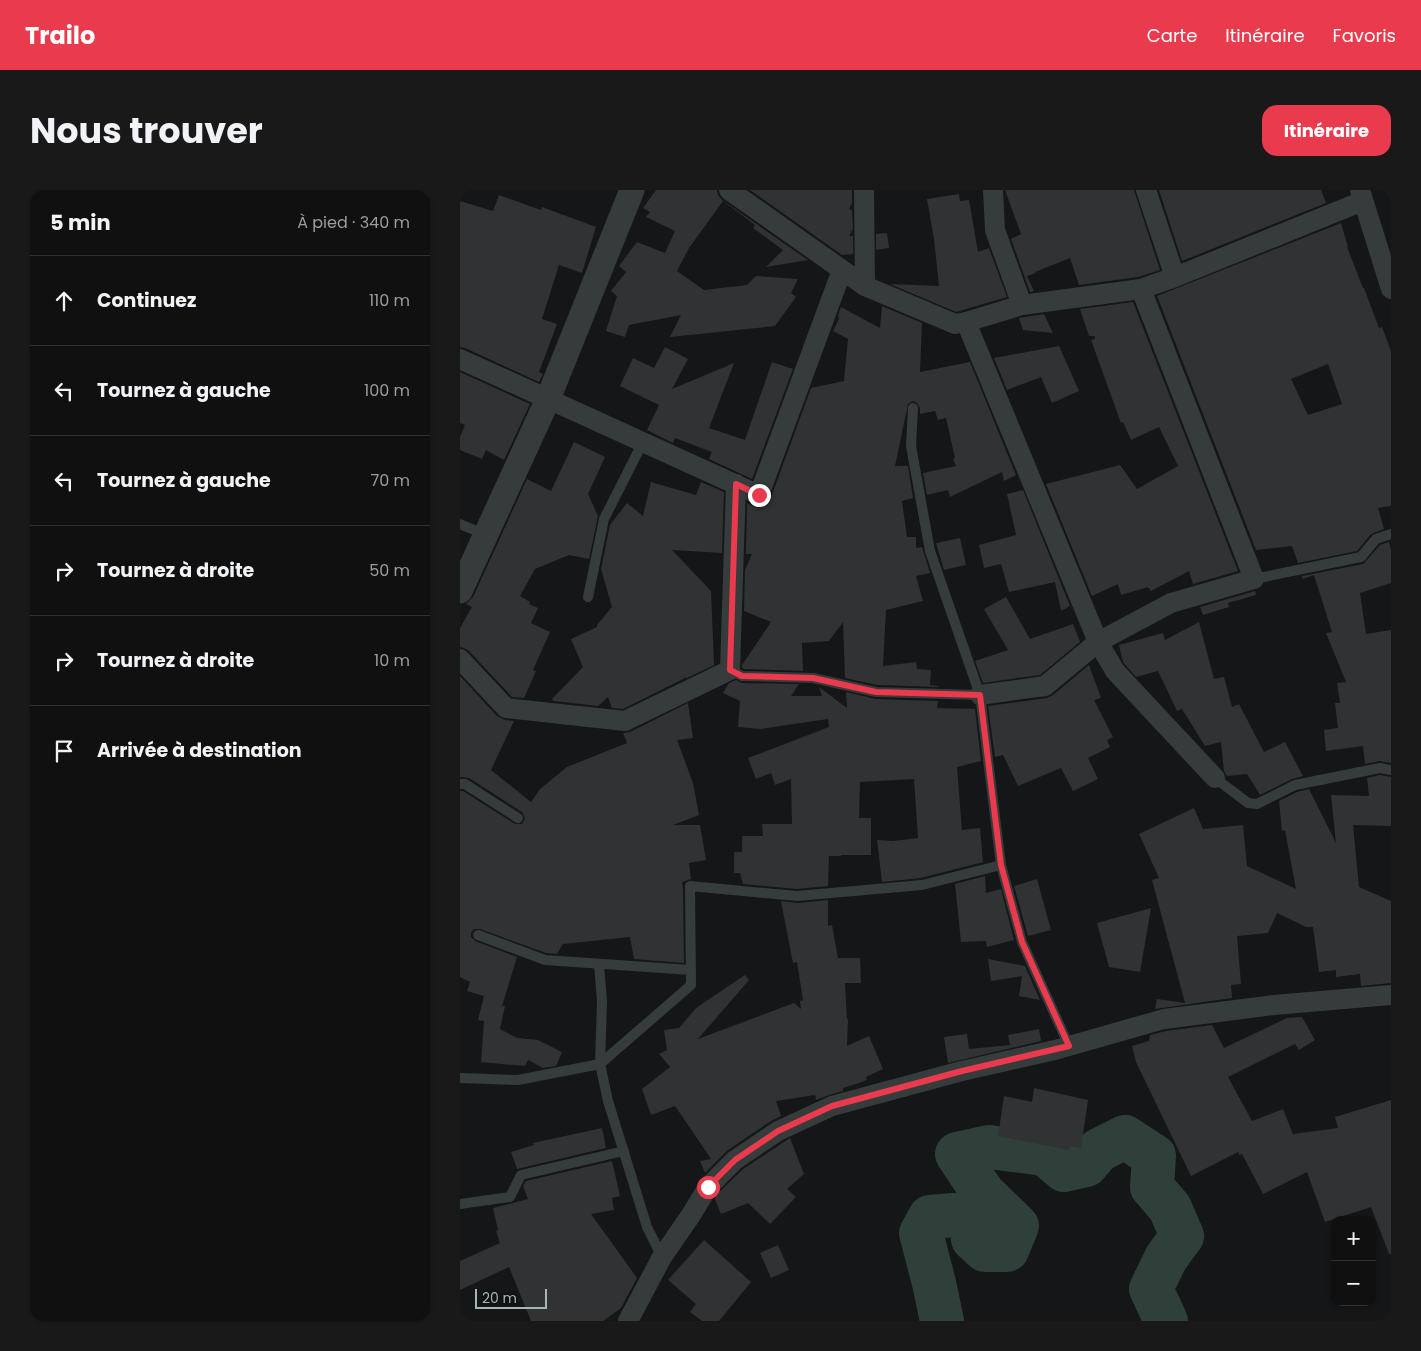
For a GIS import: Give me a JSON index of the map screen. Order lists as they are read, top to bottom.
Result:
{
  "scale_bar": "20 m",
  "page": {
    "header": "Trailo",
    "nav": ["Carte", "Itinéraire", "Favoris"],
    "title": "Nous trouver",
    "buttons": "Itinéraire",
    "heading": ["5 min", "À pied · 340 m"],
    "list": [
      ["Continuez", "110 m"],
      ["Tournez à gauche", "100 m"],
      ["Tournez à gauche", "70 m"],
      ["Tournez à droite", "50 m"],
      ["Tournez à droite", "10 m"],
      "Arrivée à destination"
    ],
    "map_buttons": ["+", "−"],
    "scale": "20 m"
  }
}
